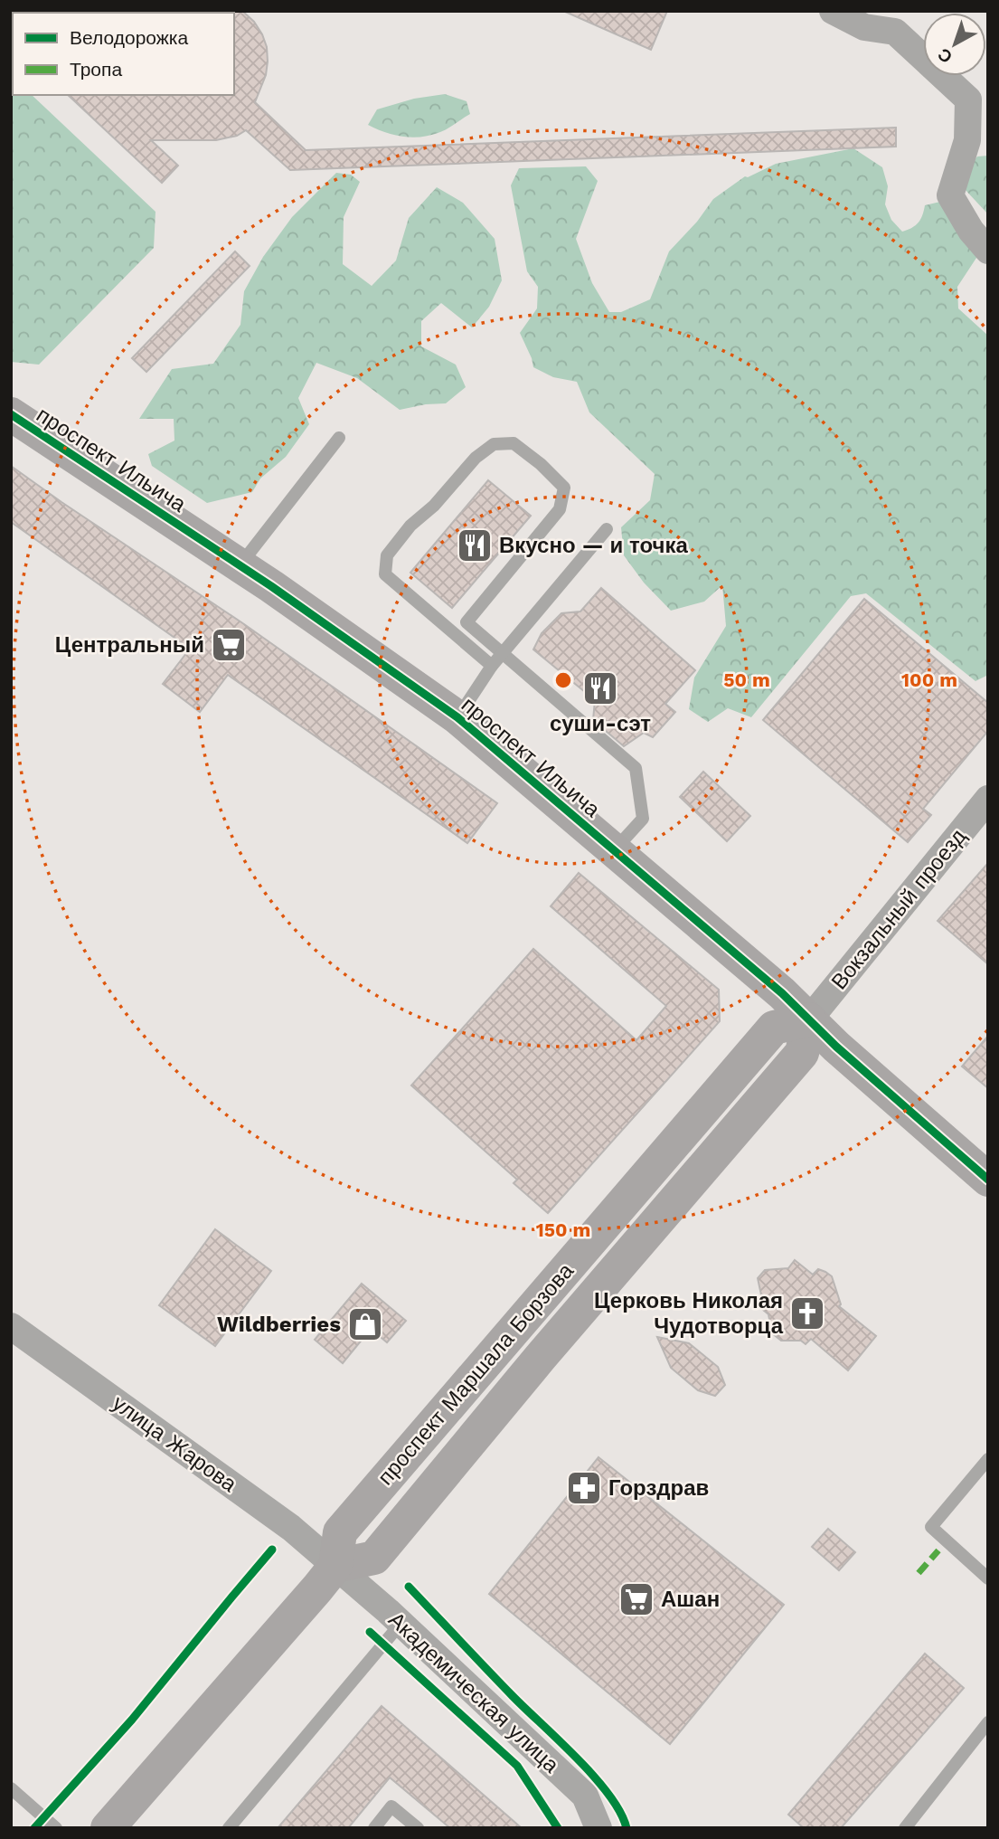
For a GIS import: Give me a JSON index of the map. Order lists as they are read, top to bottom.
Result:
{
  "streets": {
    "street": [
      "проспект Ильича",
      "Вокзальный проезд",
      "проспект Маршала Борзова",
      "улица Жарова",
      "Академическая улица"
    ]
  },
  "crossings": [
    ["проспект Ильича", "Вокзальный проезд"],
    ["проспект Ильича", "проспект Маршала Борзова"],
    ["Вокзальный проезд", "проспект Маршала Борзова"],
    ["проспект Маршала Борзова", "улица Жарова"],
    ["проспект Маршала Борзова", "Академическая улица"],
    ["улица Жарова", "Академическая улица"]
  ],
  "places": {
    "restaurant": ["Вкусно — и точка", "суши-сэт"],
    "supermarket": ["Центральный", "Ашан"],
    "church": ["Церковь Николая Чудотворца"],
    "shop": ["Wildberries"],
    "pharmacy": ["Горздрав"]
  },
  "legend": ["Велодорожка", "Тропа"],
  "north": "bottom left",
  "rings": ["50 m", "100 m", "150 m"]
}
